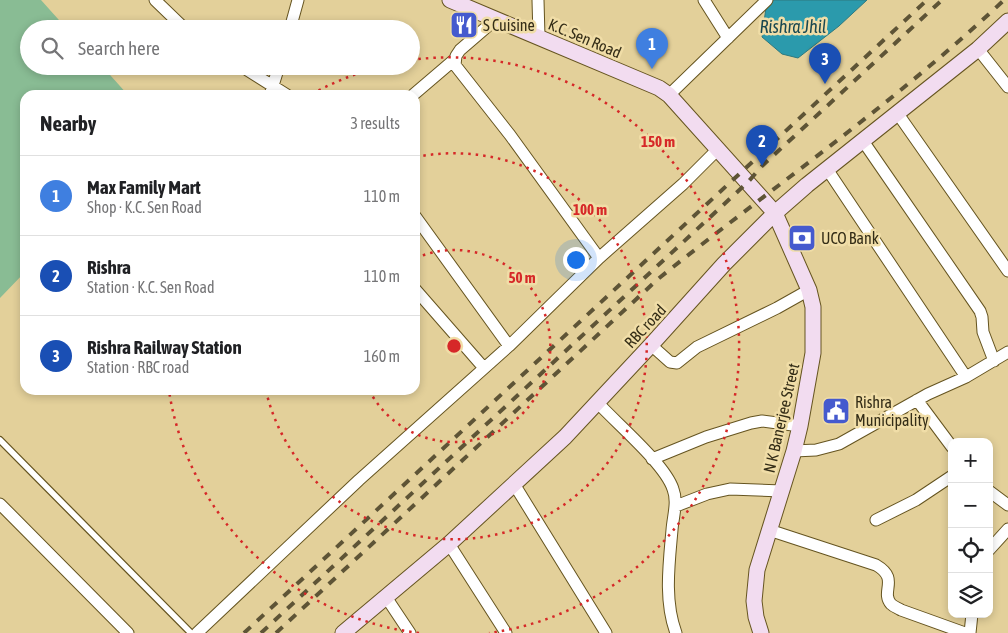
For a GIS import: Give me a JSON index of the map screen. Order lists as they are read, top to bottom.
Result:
{
  "streets": {
    "street": ["K.C. Sen Road", "RBC road", "N K Banerjee Street"]
  },
  "crossings": [
    ["K.C. Sen Road", "RBC road"],
    ["K.C. Sen Road", "N K Banerjee Street"],
    ["RBC road", "N K Banerjee Street"]
  ],
  "water": ["Rishra Jhil"],
  "places": {
    "restaurant": ["S Cuisine"],
    "bank": ["UCO Bank"],
    "public building": ["Rishra Municipality"]
  },
  "page": {
    "search": "Search here",
    "pins": ["1", "3", "2"],
    "heading": ["Nearby", "3 results"],
    "list": [
      {
        "mark": "1",
        "name": "Max Family Mart",
        "note": "Shop · K.C. Sen Road",
        "value": "110 m"
      },
      {
        "mark": "2",
        "name": "Rishra",
        "note": "Station · K.C. Sen Road",
        "value": "110 m"
      },
      {
        "mark": "3",
        "name": "Rishra Railway Station",
        "note": "Station · RBC road",
        "value": "160 m"
      }
    ],
    "map_buttons": ["+", "−"]
  },
  "rings": ["150 m", "100 m", "50 m"]
}
